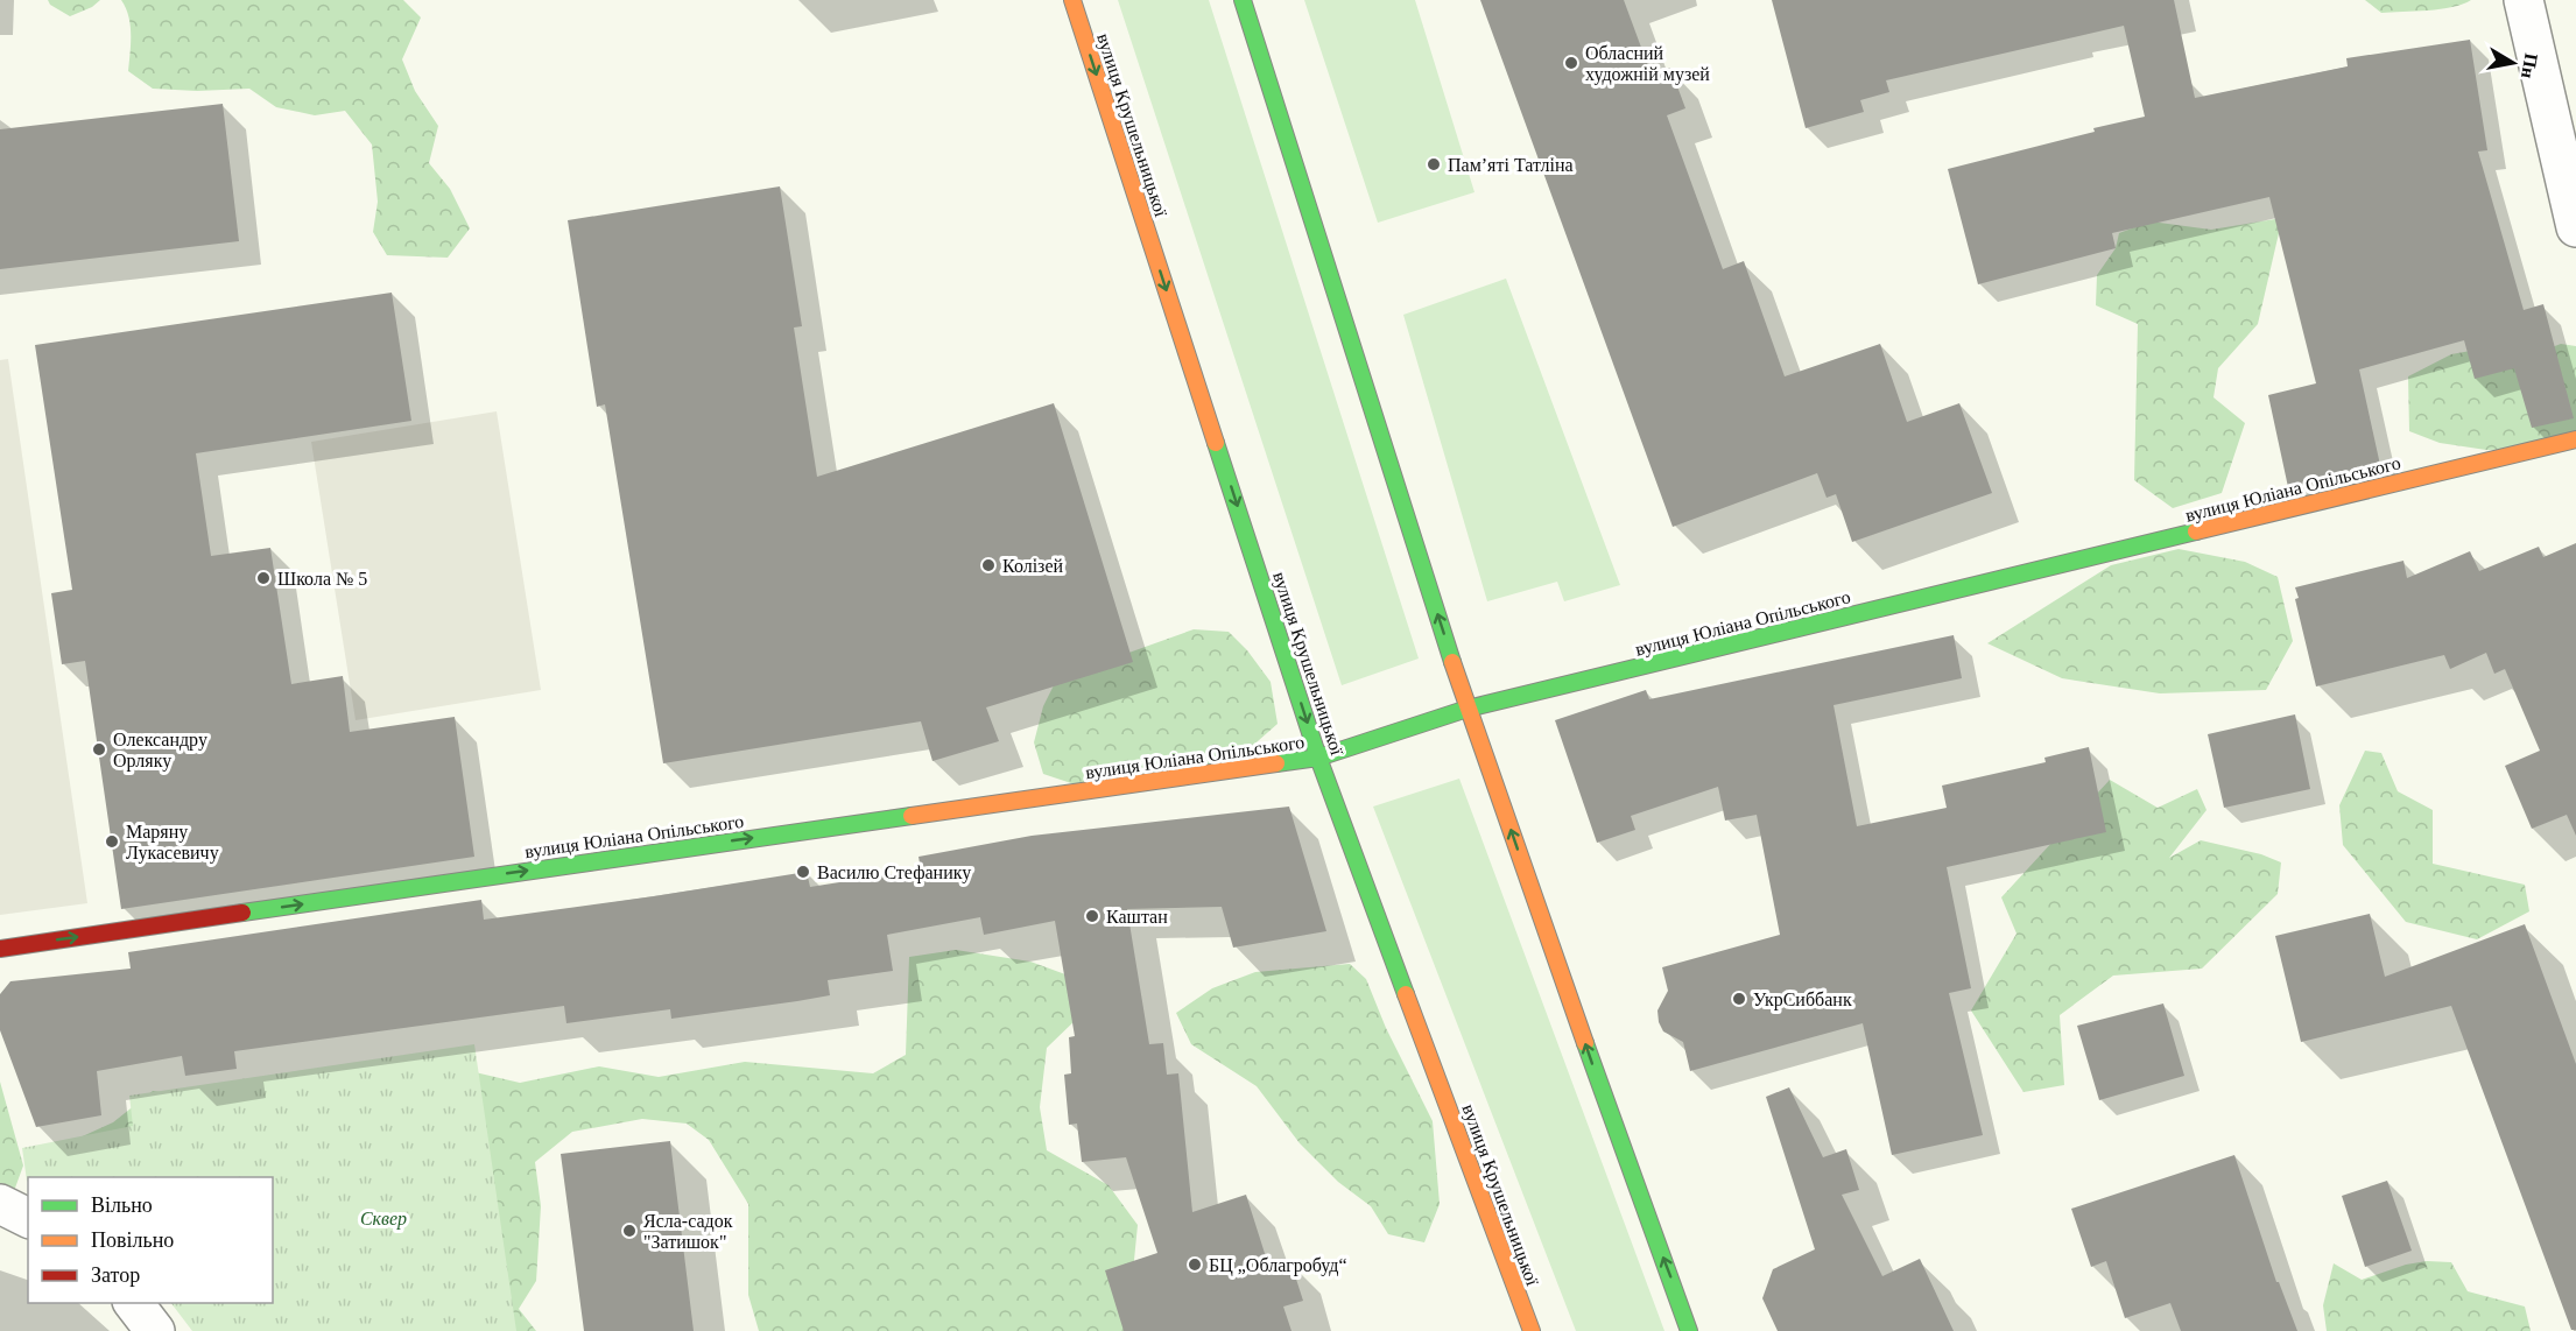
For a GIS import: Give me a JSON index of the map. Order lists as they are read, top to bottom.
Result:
{
  "streets": {
    "main road": ["вулиця Крушельницької", "вулиця Юліана Опільського"]
  },
  "crossings": [
    ["вулиця Крушельницької", "вулиця Юліана Опільського"]
  ],
  "one_way": ["вулиця Крушельницької", "вулиця Юліана Опільського"],
  "parks": ["Сквер"],
  "places": [
    "Обласний художній музей",
    "Пам’яті Татліна",
    "Колізей",
    "Школа № 5",
    "Олександру Орляку",
    "Маряну Лукасевичу",
    "Василю Стефанику",
    "Каштан",
    "УкрСиббанк",
    "Ясла-садок \"Затишок\"",
    "БЦ „Облагробуд“"
  ],
  "legend": ["Вільно", "Повільно", "Затор"],
  "north": "right"
}
